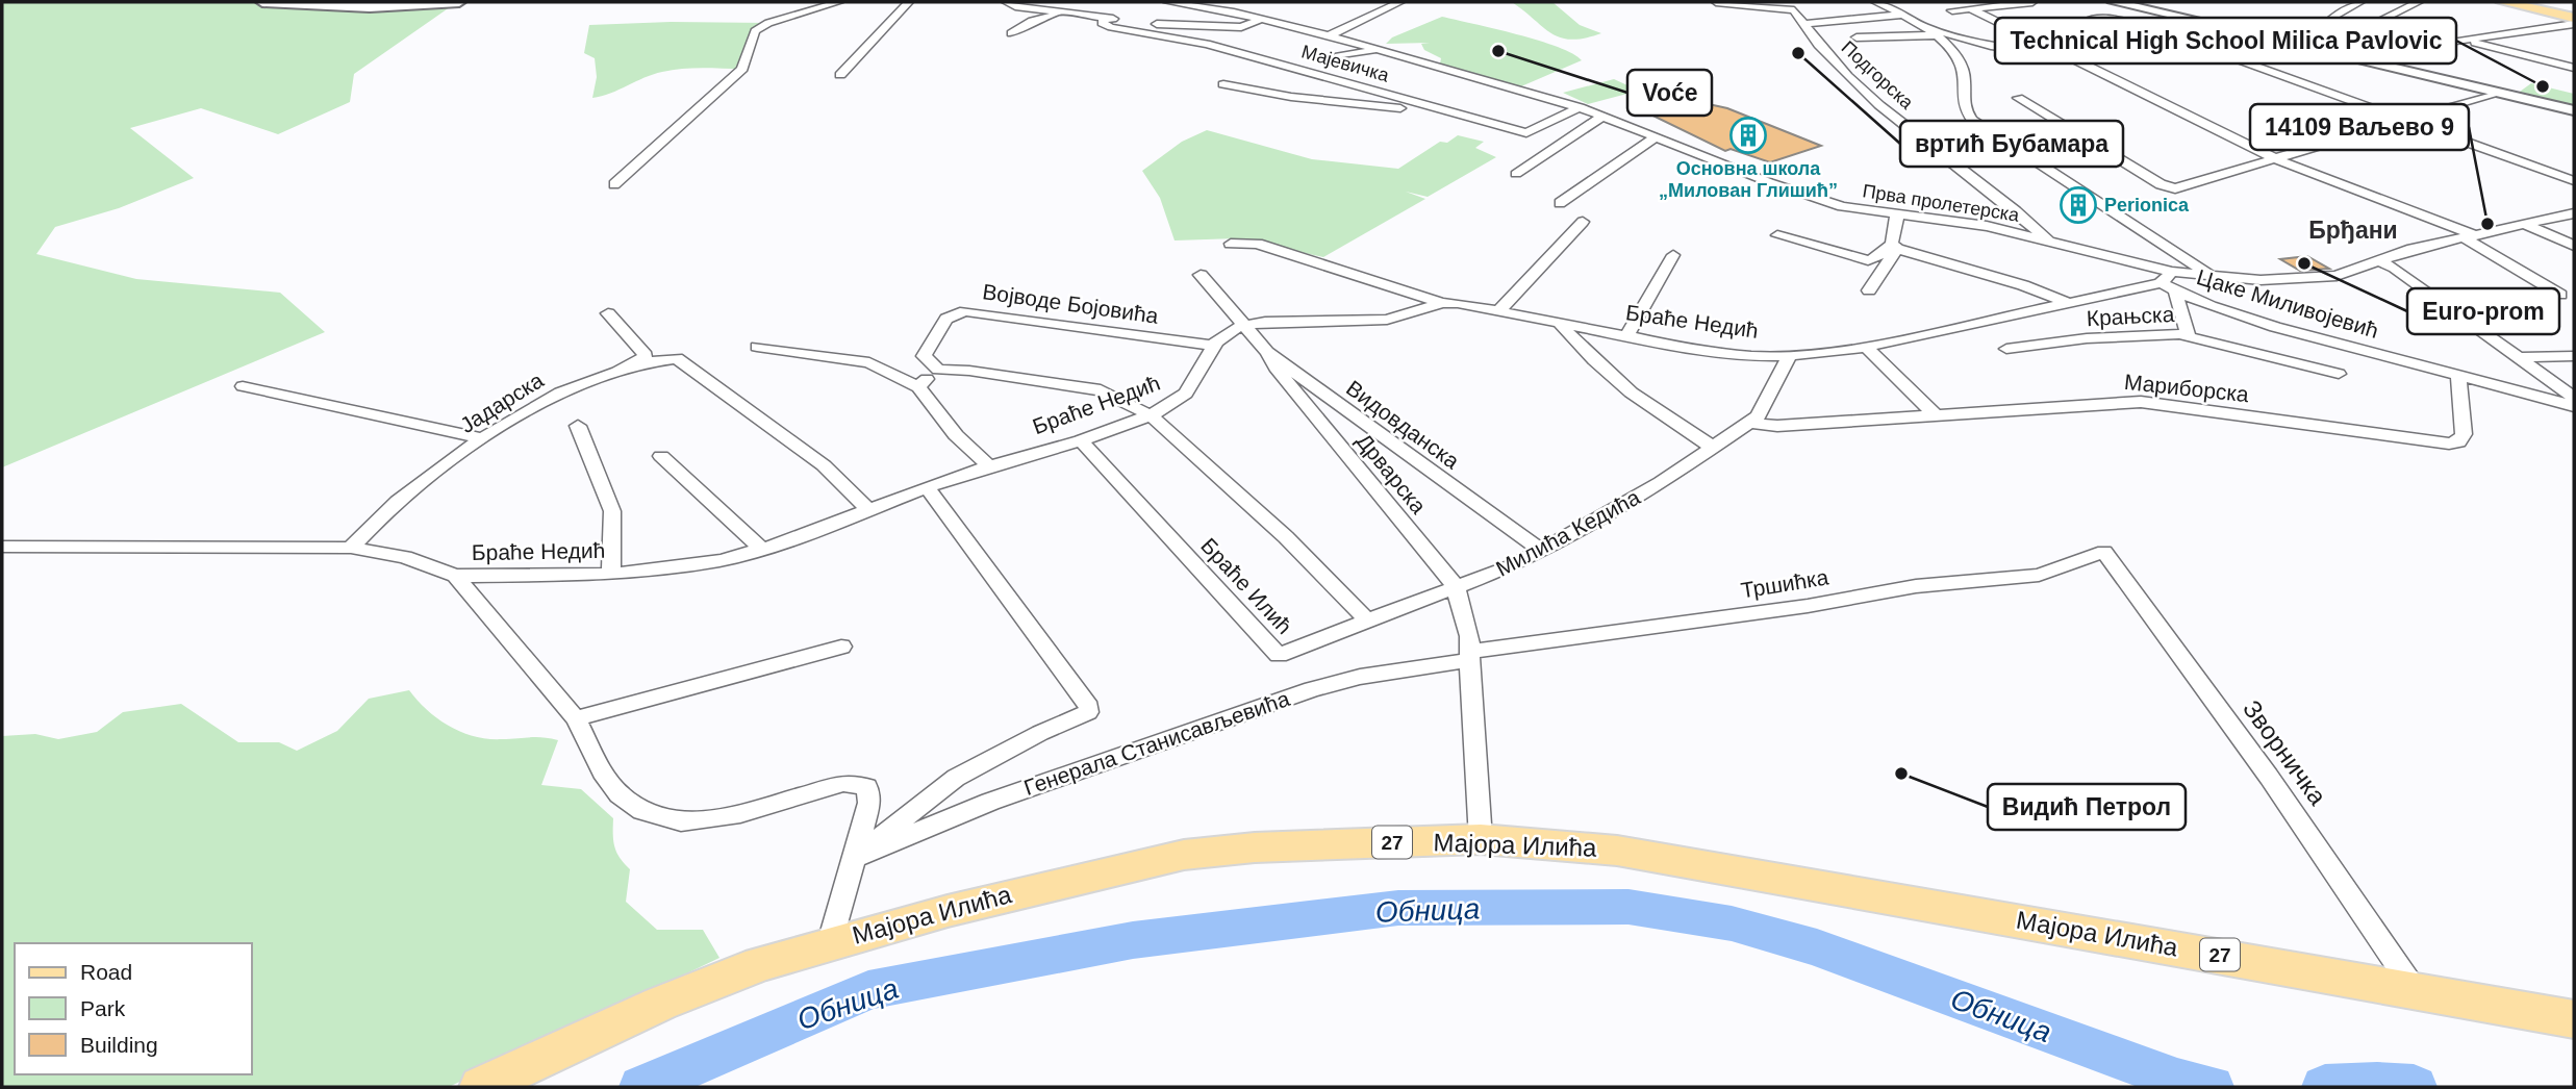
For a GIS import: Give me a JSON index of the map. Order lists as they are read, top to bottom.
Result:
{
  "streets": {
    "main road": ["27", "Мајора Илића"],
    "street": [
      "Мајевичка",
      "Подгорска",
      "Прва пролетерска",
      "Војводе Бојовића",
      "Цаке Миливојевић",
      "Крањска",
      "Браће Недић",
      "Мариборска",
      "Јадарска",
      "Видовданска",
      "Дрварска",
      "Милића Кедића",
      "Тршићка",
      "Браће Илић",
      "Генерала Станисављевића",
      "Зворничка"
    ]
  },
  "crossings": [
    ["Подгорска", "Прва пролетерска"],
    ["Прва пролетерска", "Цаке Миливојевић"],
    ["Прва пролетерска", "Браће Недић"],
    ["Војводе Бојовића", "Браће Недић"],
    ["Цаке Миливојевић", "Браће Недић"],
    ["Цаке Миливојевић", "Мариборска"],
    ["Браће Недић", "Јадарска"],
    ["Браће Недић", "Видовданска"],
    ["Браће Недић", "Милића Кедића"],
    ["Браће Недић", "Браће Илић"],
    ["Мариборска", "Милића Кедића"],
    ["Видовданска", "Дрварска"],
    ["Видовданска", "Милића Кедића"],
    ["Дрварска", "Милића Кедића"],
    ["Дрварска", "Браће Илић"],
    ["Милића Кедића", "Браће Илић"],
    ["Тршићка", "Генерала Станисављевића"],
    ["Тршићка", "Зворничка"],
    ["Зворничка", "Мајора Илића"]
  ],
  "districts": ["Брђани"],
  "water": ["Обница"],
  "places": {
    "other": [
      "Voće",
      "вртић Бубамара",
      "Technical High School Milica Pavlovic",
      "14109 Ваљево 9",
      "Euro-prom",
      "Видић Петрол"
    ],
    "building": ["Основна школа „Милован Глишић”", "Perionica"]
  },
  "legend": ["Road", "Park", "Building"]
}
